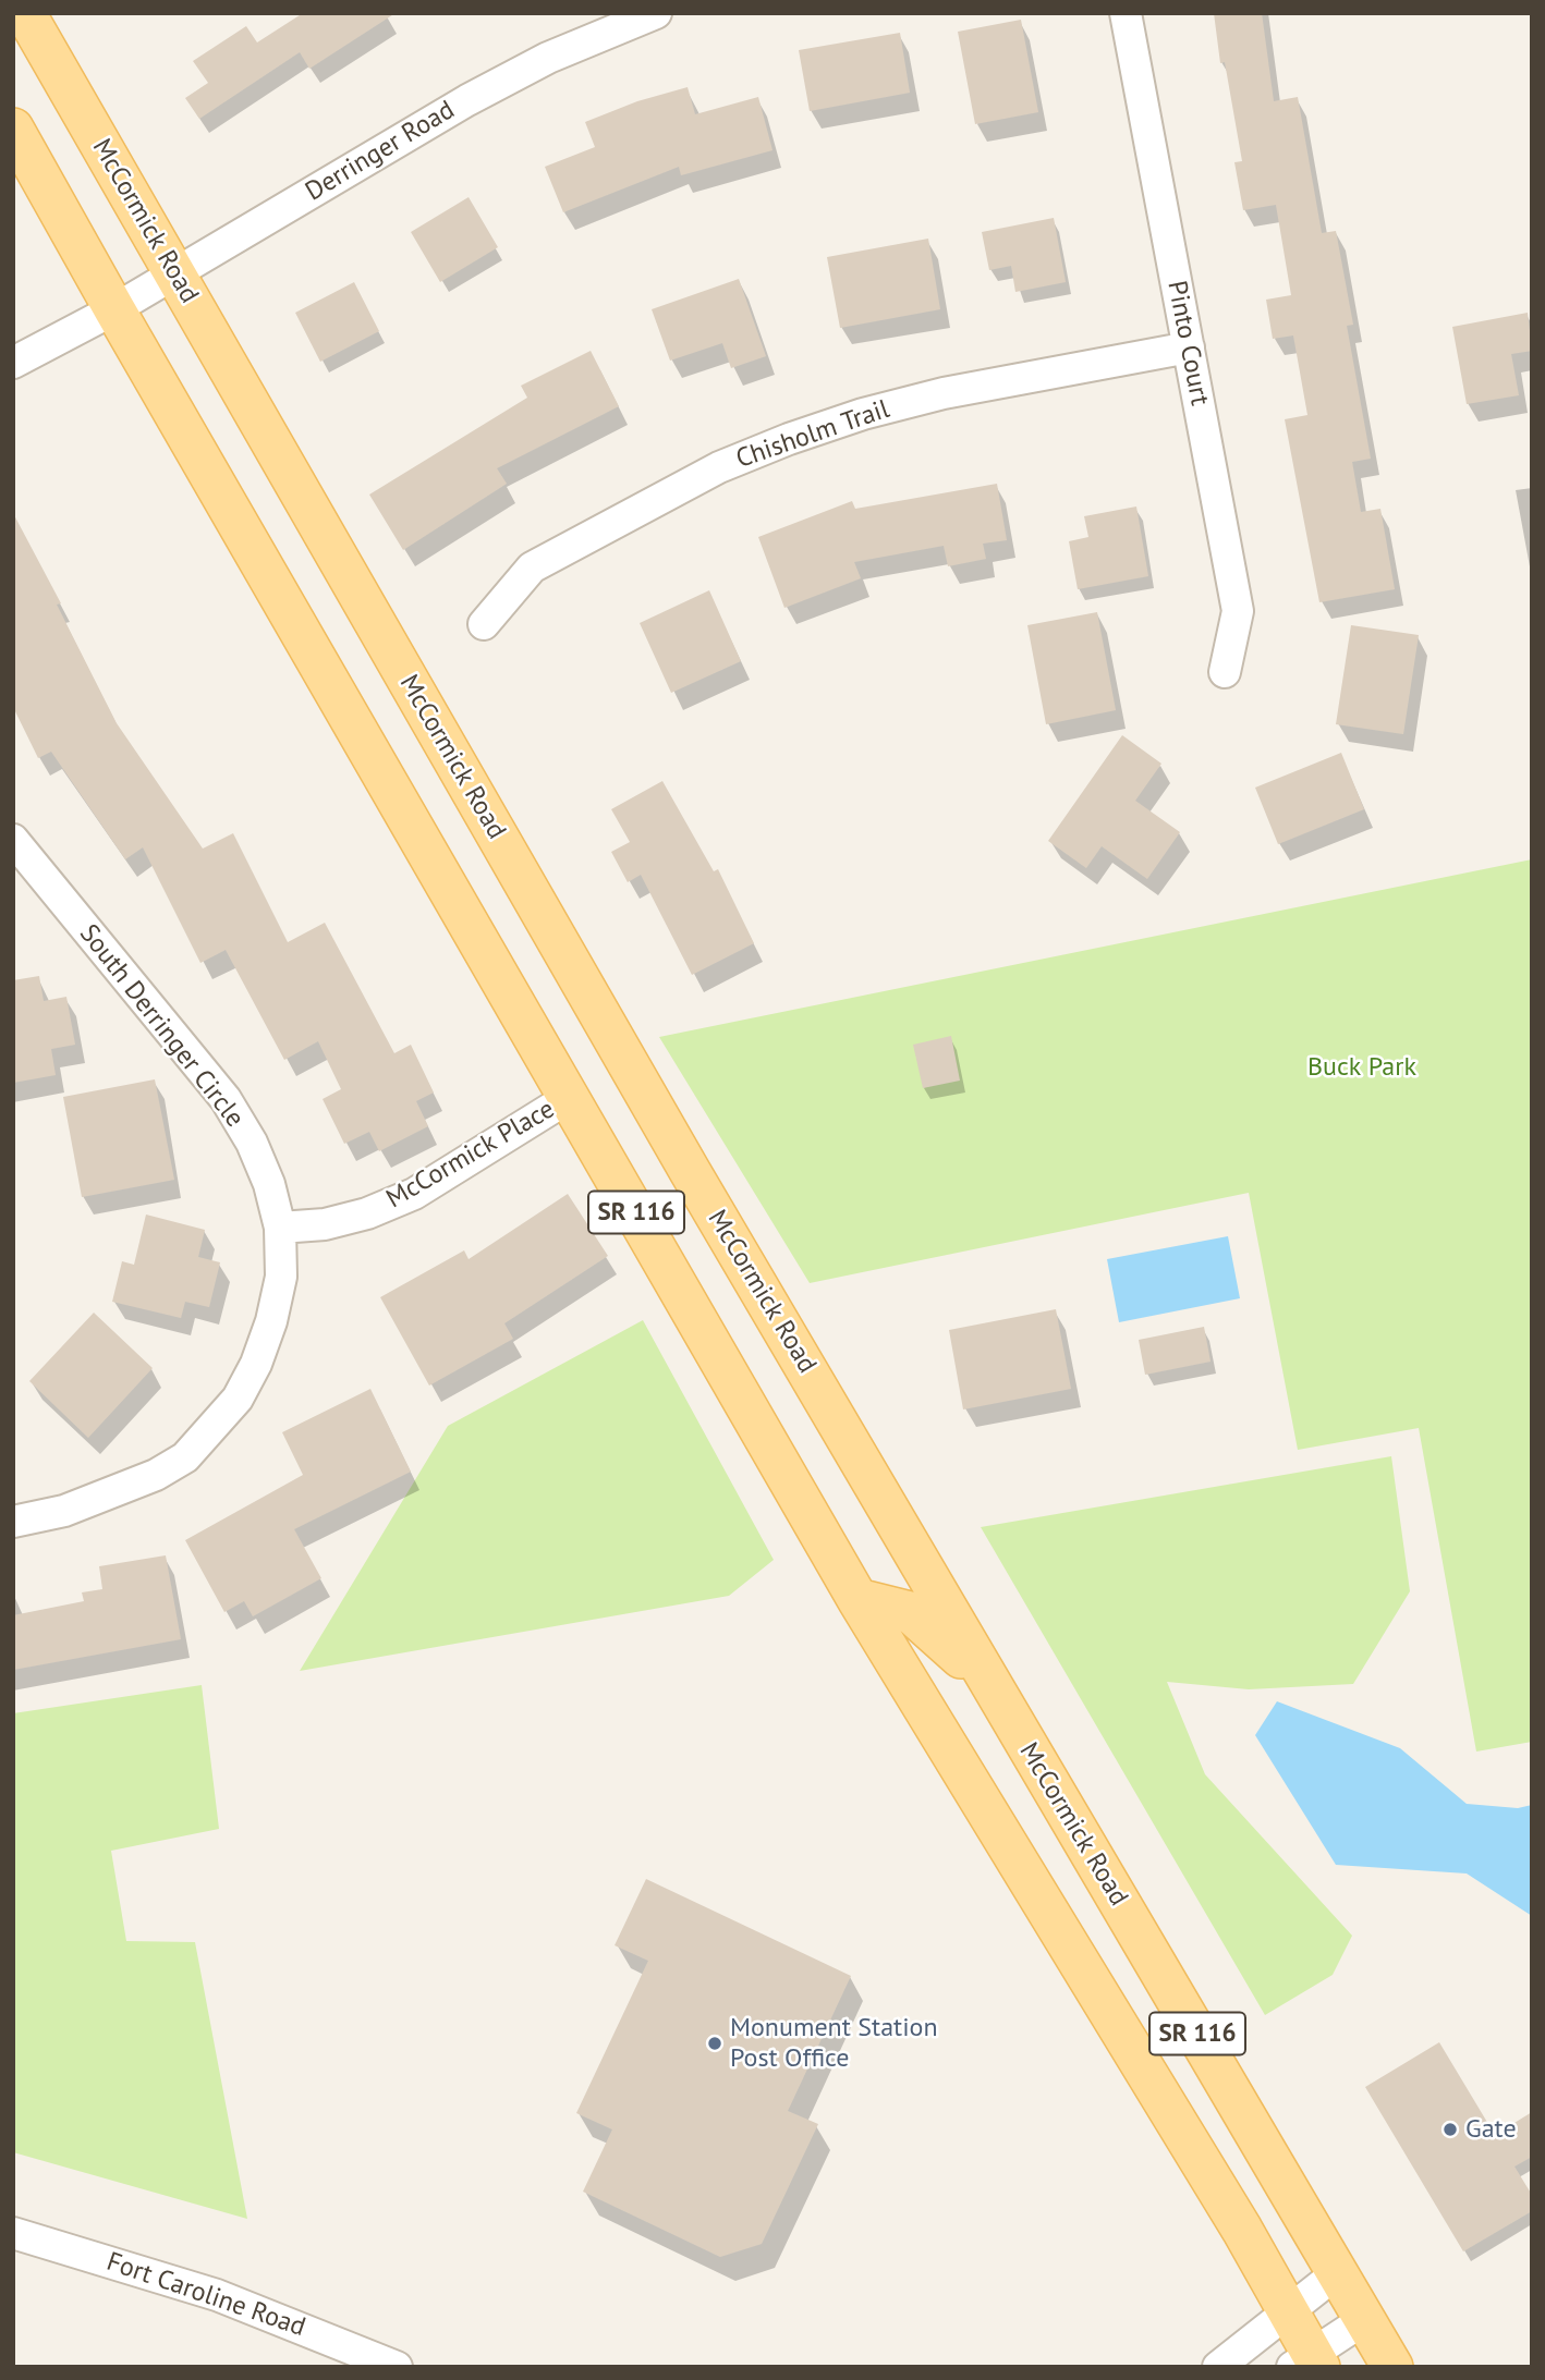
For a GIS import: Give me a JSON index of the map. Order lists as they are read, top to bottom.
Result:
{
  "streets": {
    "main road": ["McCormick Road", "SR 116"],
    "street": [
      "Derringer Road",
      "Pinto Court",
      "Chisholm Trail",
      "South Derringer Circle",
      "McCormick Place",
      "Fort Caroline Road"
    ]
  },
  "crossings": [
    ["Derringer Road", "McCormick Road"],
    ["Derringer Road", "SR 116"],
    ["Pinto Court", "Chisholm Trail"],
    ["South Derringer Circle", "McCormick Place"],
    ["McCormick Place", "SR 116"]
  ],
  "parks": ["Buck Park"],
  "places": ["Monument Station Post Office", "Gate"]
}
